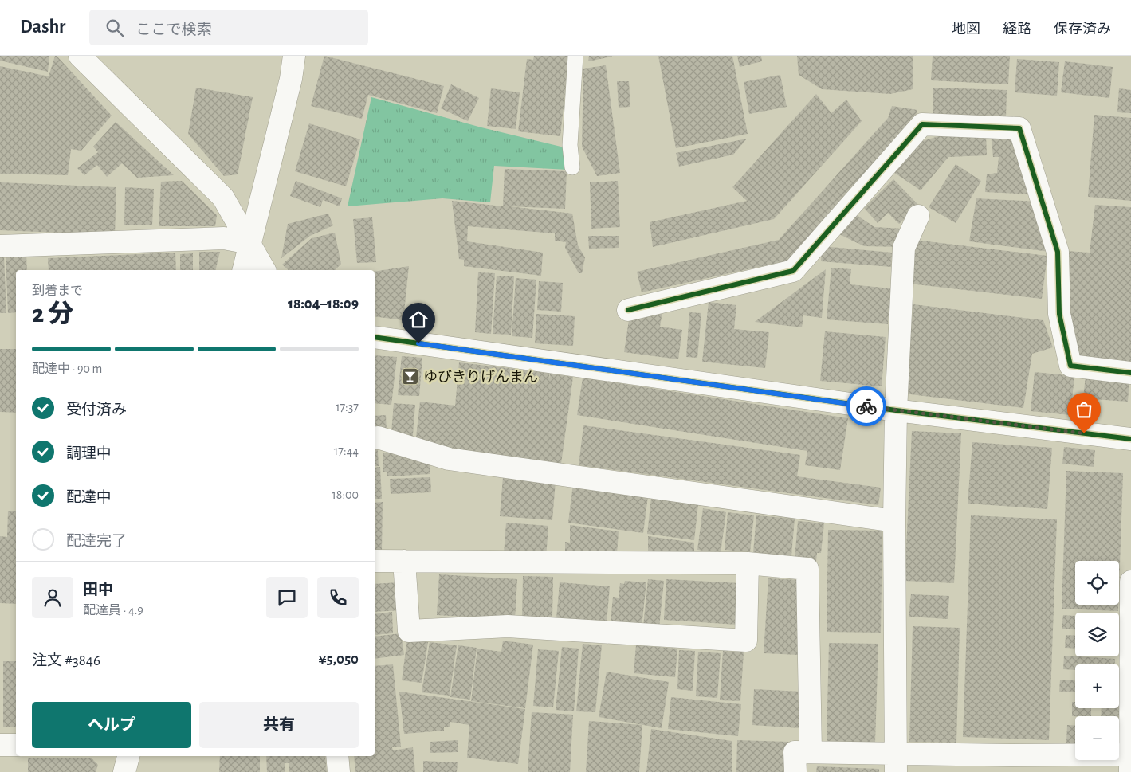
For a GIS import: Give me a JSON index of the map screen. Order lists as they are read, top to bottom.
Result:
{
  "places": {
    "bar": ["ゆびきりげんまん"]
  },
  "page": {
    "header": "Dashr",
    "search": "ここで検索",
    "nav": ["地図", "経路", "保存済み"],
    "heading": ["2 分", "到着まで", "18:04–18:09"],
    "panel": [
      "田中",
      "配達員 · 4.9",
      "注文 #3846",
      "¥5,050"
    ],
    "bar": "配達中 · 90 m",
    "list": [
      ["受付済み", "17:37"],
      ["調理中", "17:44"],
      ["配達中", "18:00"],
      "配達完了"
    ],
    "map_buttons": ["+", "−"],
    "buttons": ["ヘルプ", "共有"]
  }
}
